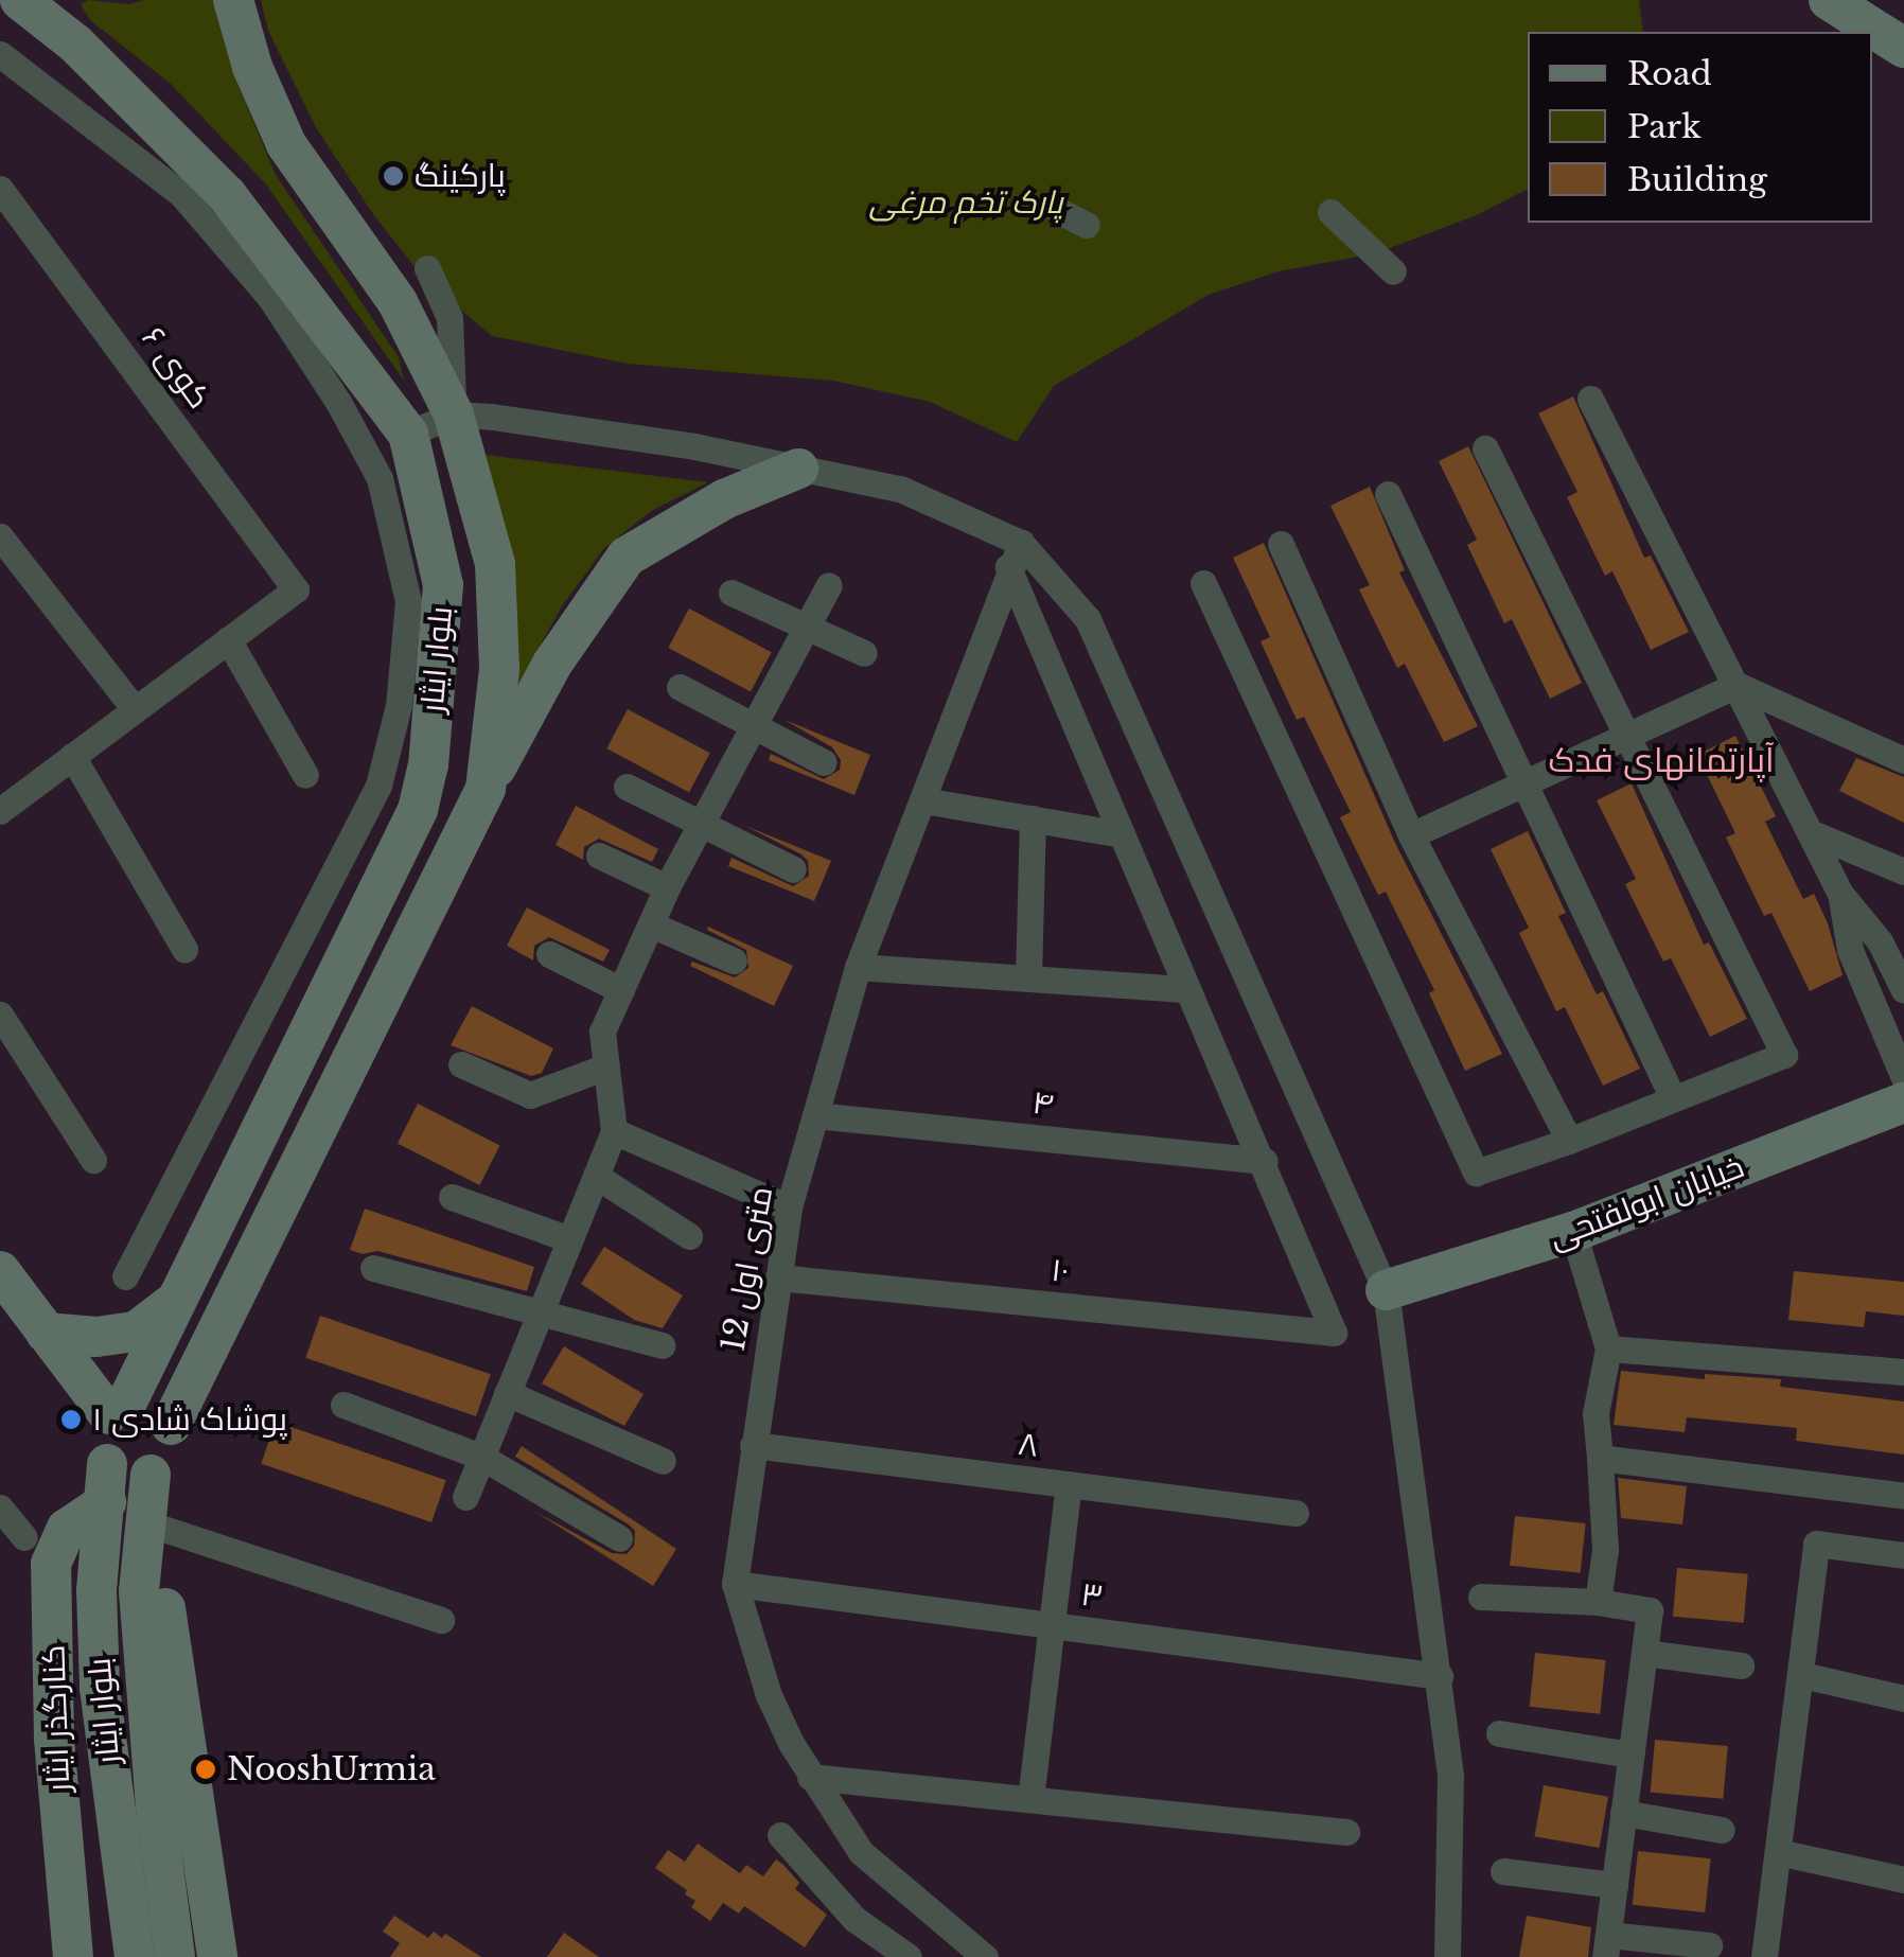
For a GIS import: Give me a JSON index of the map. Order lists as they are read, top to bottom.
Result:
{
  "streets": {
    "main road": ["بلوار ایثار", "خیابان ابولفتحی", "کنارگذر ایثار"],
    "street": [
      "کوی ۶",
      "۴",
      "12 متری اول",
      "۱۰",
      "۸",
      "۳"
    ]
  },
  "crossings": [
    ["بلوار ایثار", "کنارگذر ایثار"],
    ["۴", "12 متری اول"],
    ["۴", "۱۰"],
    ["12 متری اول", "۱۰"],
    ["12 متری اول", "۸"],
    ["12 متری اول", "۳"]
  ],
  "districts": ["آپارتمانهای فدک"],
  "parks": ["پارک تخم مرغی"],
  "places": ["پارکینگ", "پوشاک شادی ۱", "NooshUrmia"],
  "legend": ["Road", "Park", "Building"]
}
